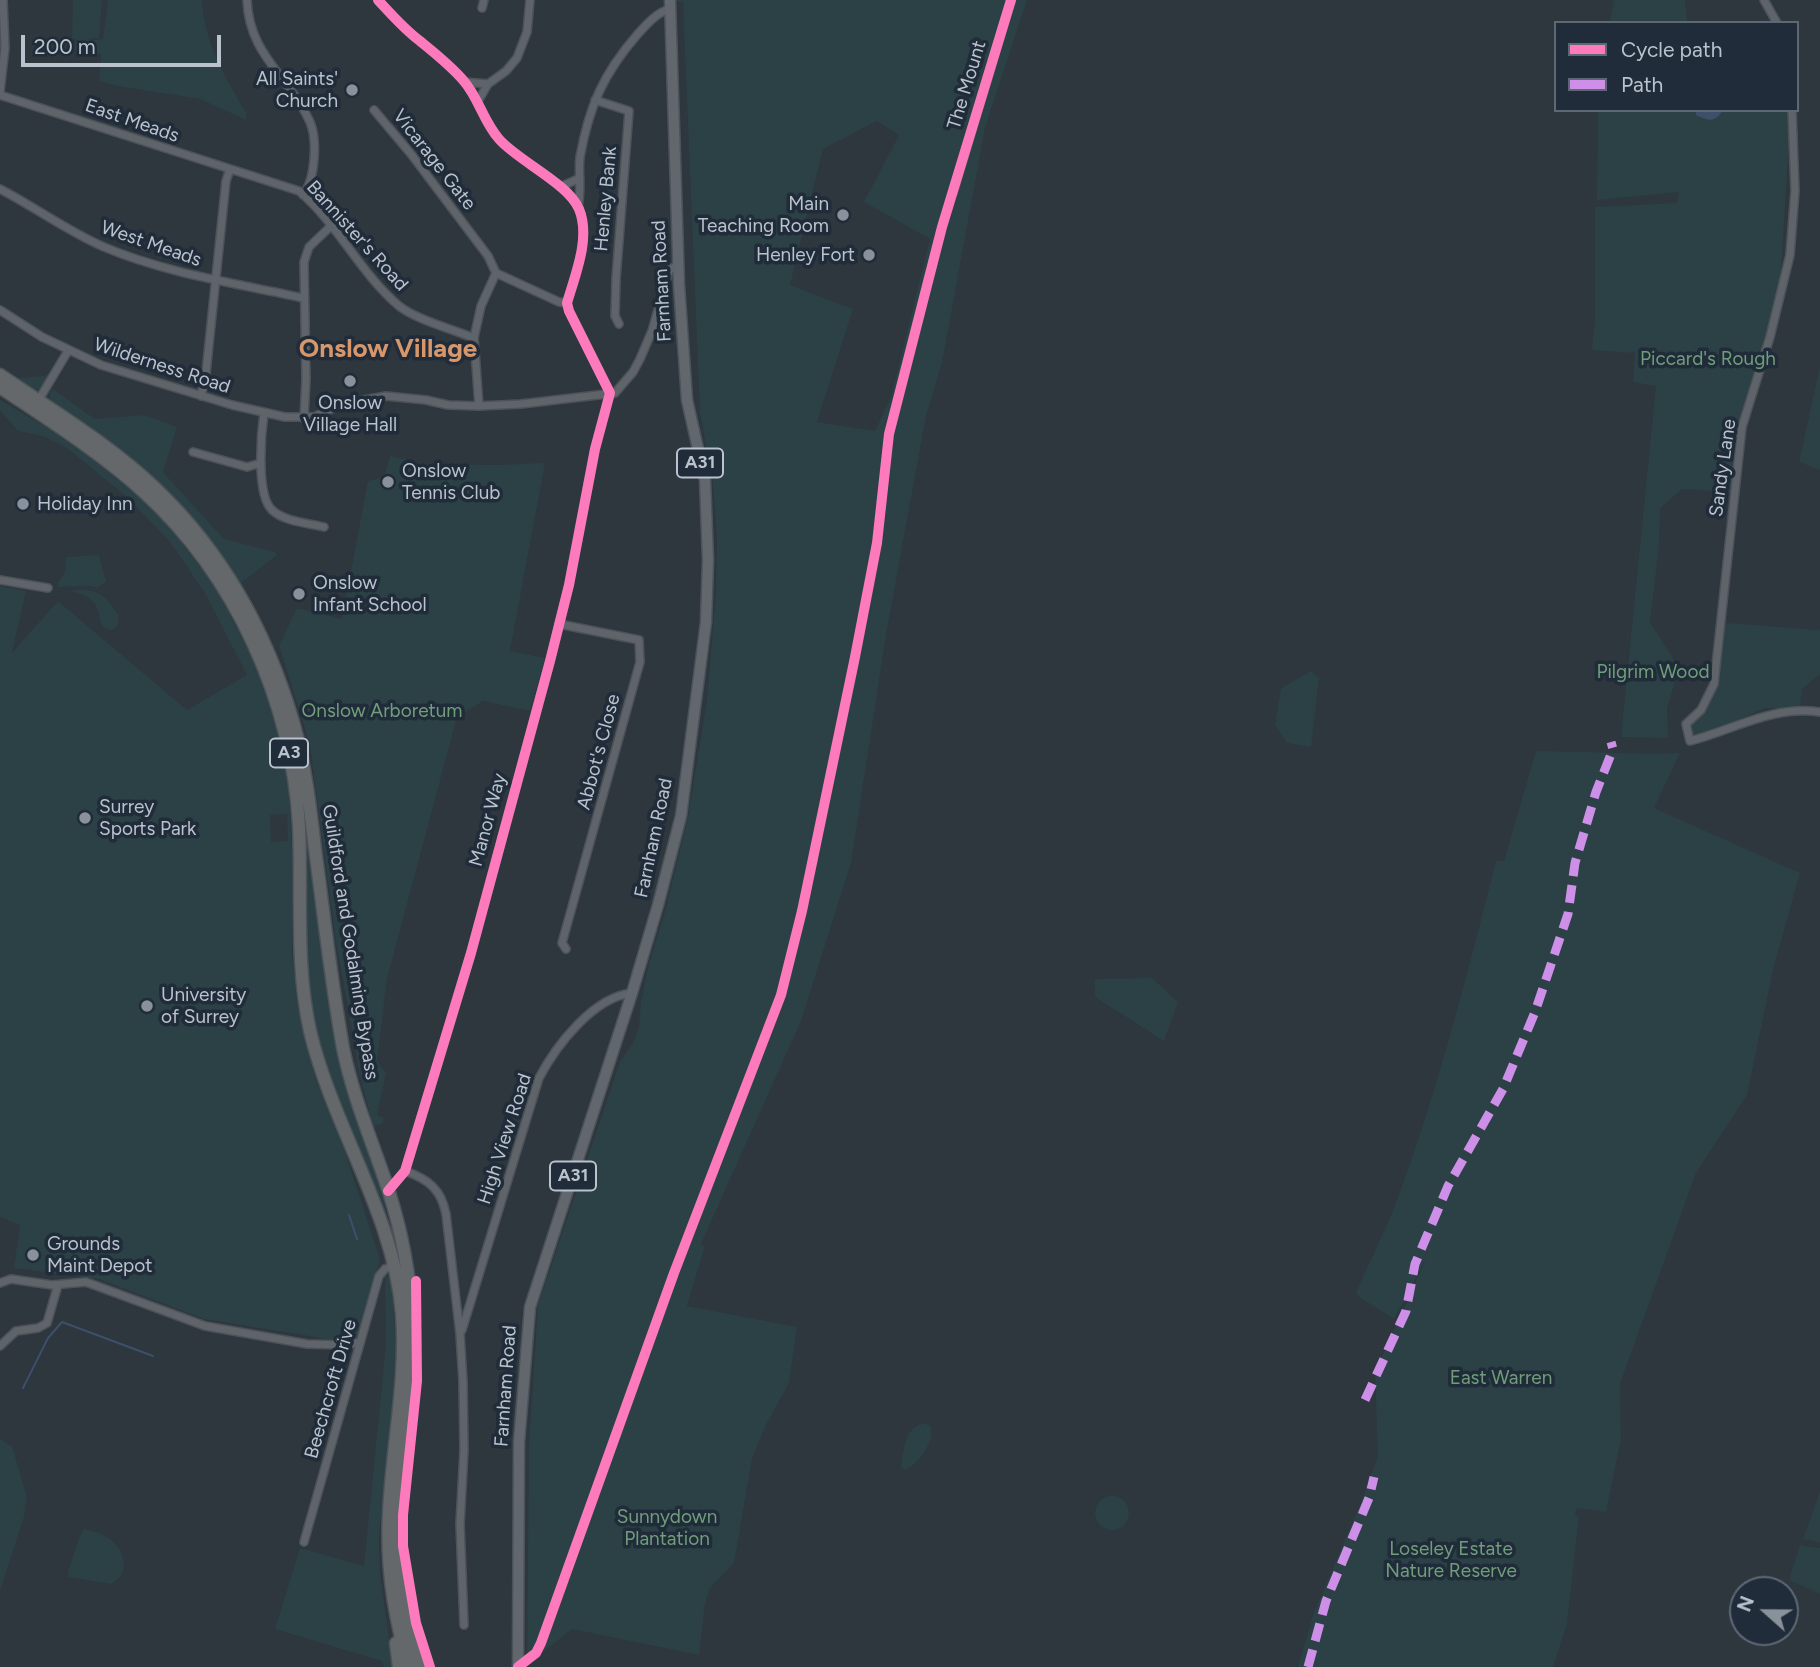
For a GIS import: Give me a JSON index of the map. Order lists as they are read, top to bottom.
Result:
{
  "streets": {
    "highway": ["A3", "Guildford and Godalming Bypass"],
    "main road": ["Farnham Road", "A31"],
    "street": [
      "The Mount",
      "East Meads",
      "Vicarage Gate",
      "Henley Bank",
      "Bannister's Road",
      "West Meads",
      "Wilderness Road",
      "Sandy Lane",
      "Abbot's Close",
      "Manor Way",
      "High View Road",
      "Beechcroft Drive"
    ]
  },
  "crossings": [
    ["East Meads", "Bannister's Road"],
    ["Farnham Road", "High View Road"],
    ["Wilderness Road", "Guildford and Godalming Bypass"],
    ["Abbot's Close", "Manor Way"],
    ["A3", "Guildford and Godalming Bypass"],
    ["Manor Way", "Guildford and Godalming Bypass"],
    ["Manor Way", "High View Road"],
    ["Guildford and Godalming Bypass", "Beechcroft Drive"]
  ],
  "districts": ["Onslow Village"],
  "parks": [
    "Piccard's Rough",
    "Pilgrim Wood",
    "Onslow Arboretum",
    "East Warren",
    "Sunnydown Plantation",
    "Loseley Estate Nature Reserve"
  ],
  "places": [
    "All Saints' Church",
    "Main Teaching Room",
    "Henley Fort",
    "Onslow Village Hall",
    "Onslow Tennis Club",
    "Holiday Inn",
    "Onslow Infant School",
    "Surrey Sports Park",
    "University of Surrey",
    "Grounds Maint Depot"
  ],
  "legend": ["Cycle path", "Path"],
  "scale_bar": "200 m",
  "north": "left"
}
